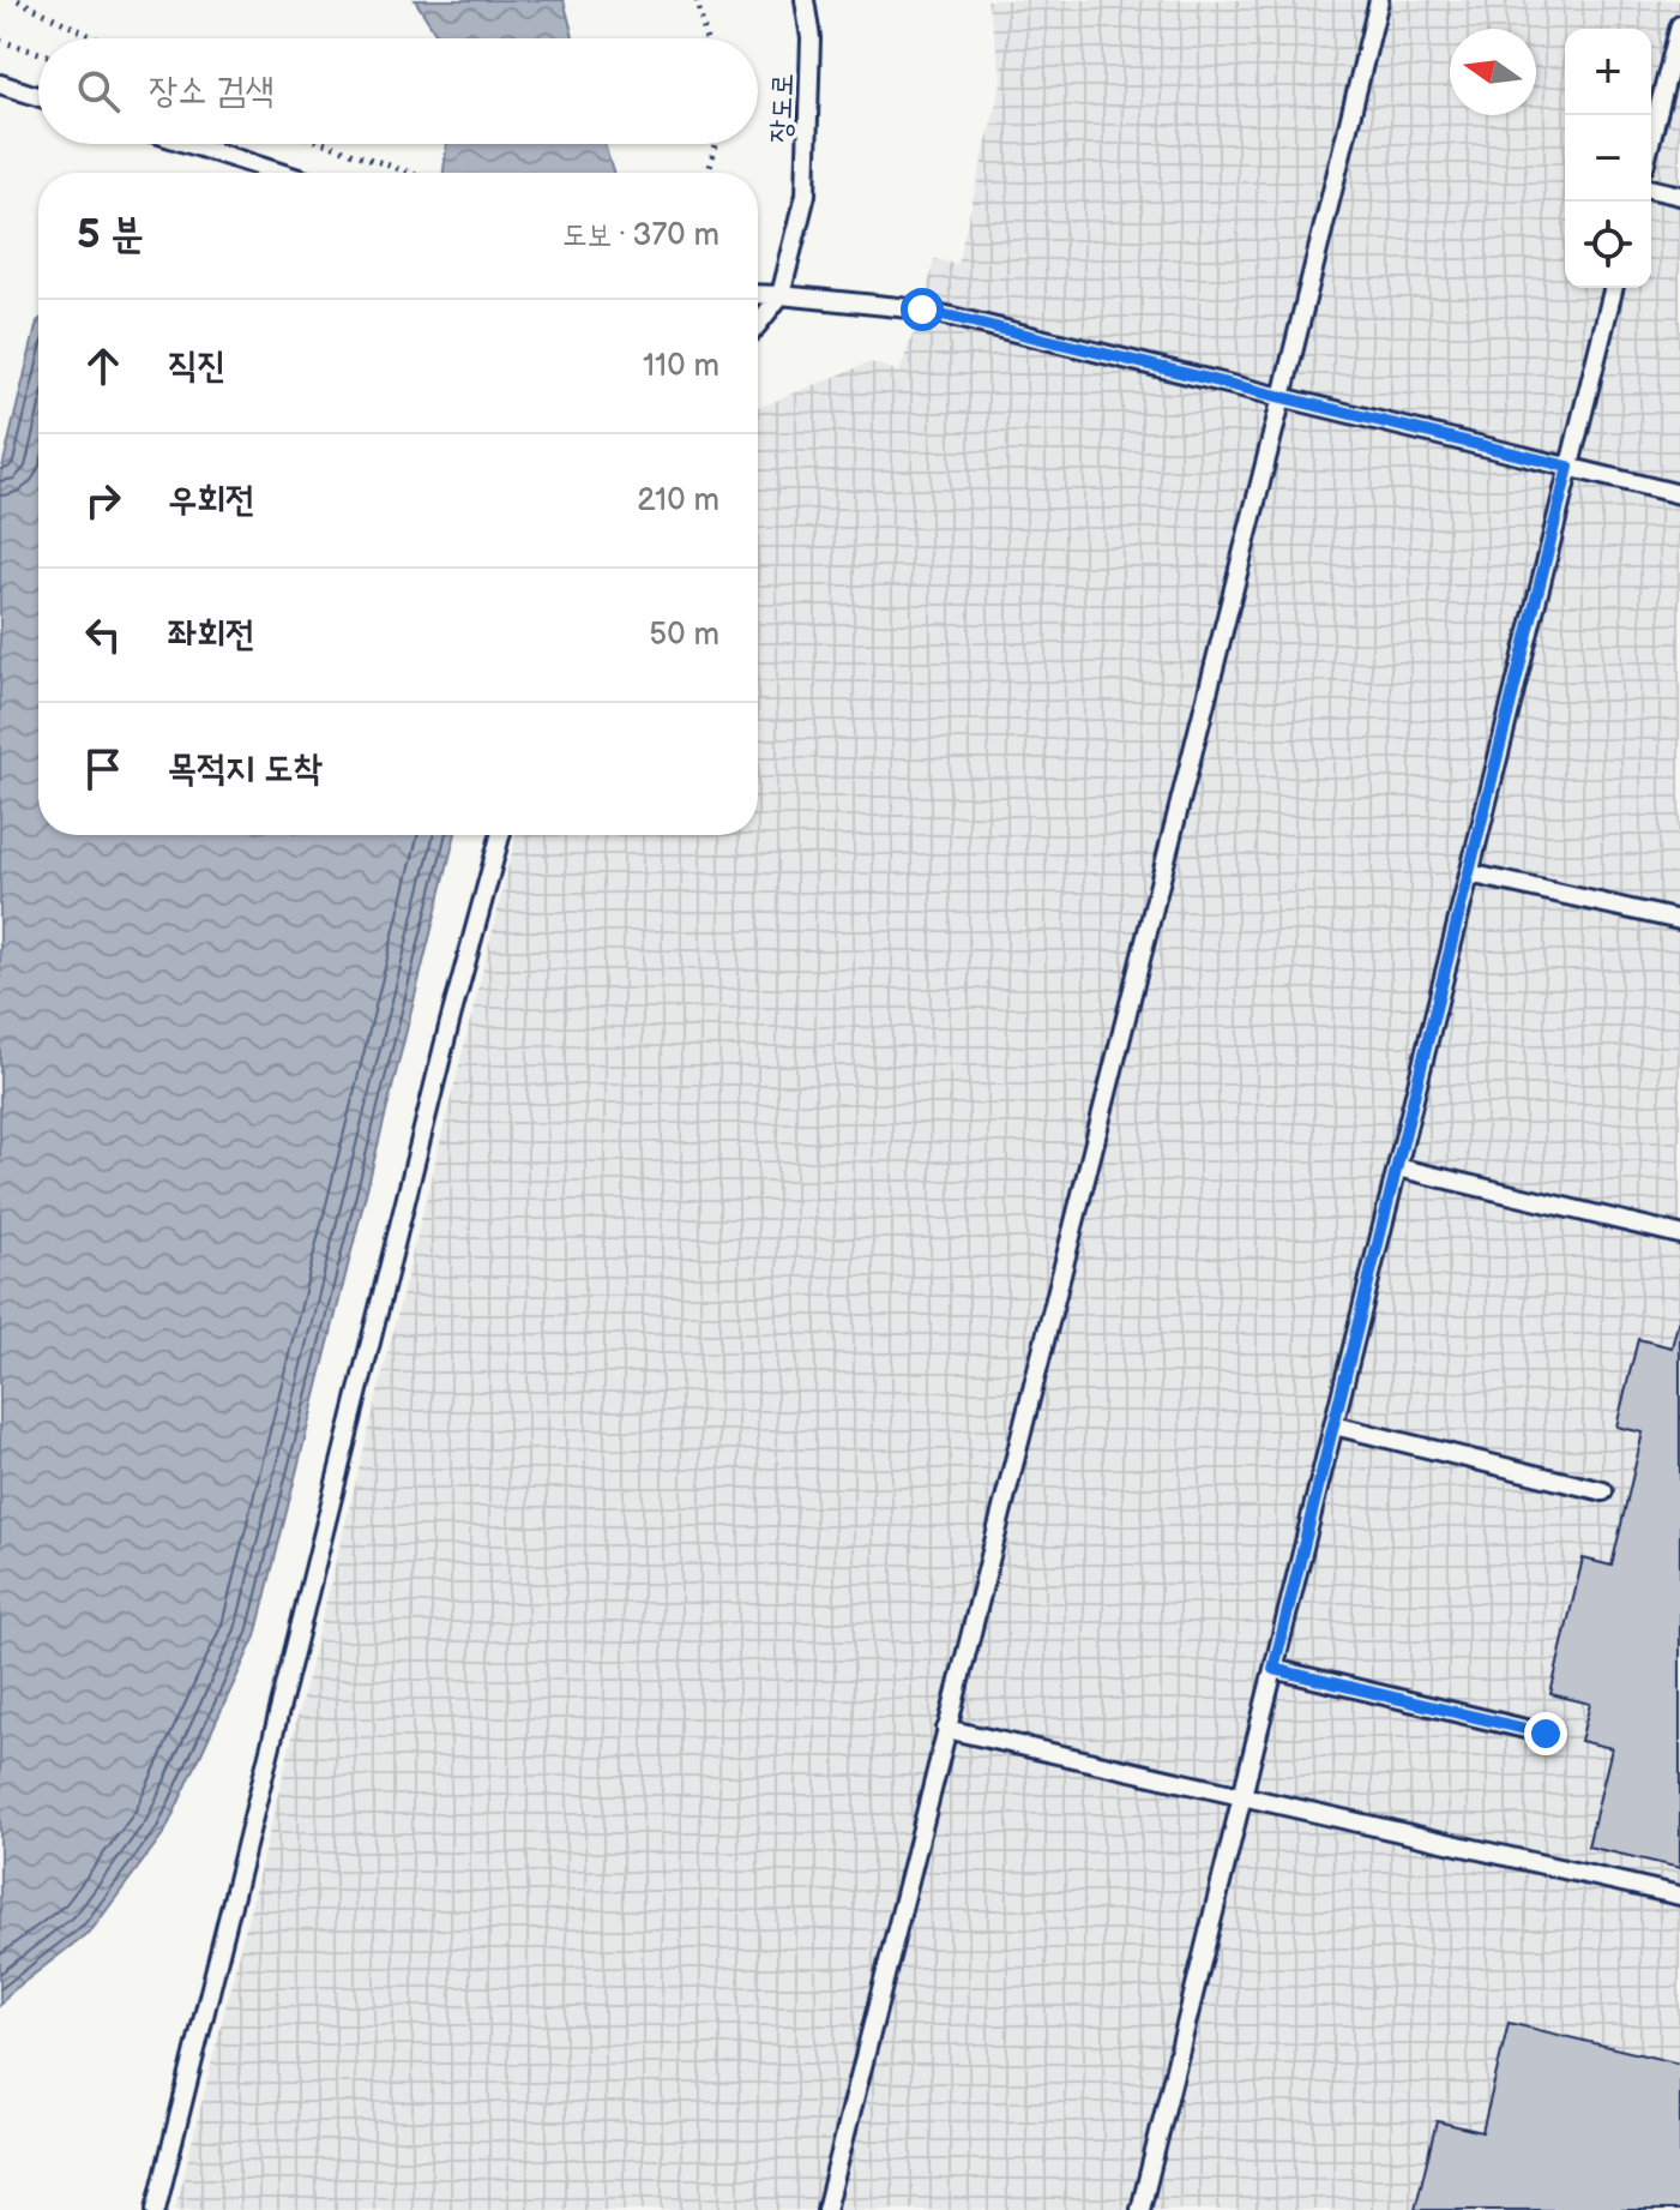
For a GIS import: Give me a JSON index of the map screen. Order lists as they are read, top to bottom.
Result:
{
  "streets": {
    "lane": ["장도로"]
  },
  "north": "left",
  "page": {
    "map_buttons": ["+", "−"],
    "search": "장소 검색",
    "heading": ["5 분", "도보 · 370 m"],
    "list": [
      ["직진", "110 m"],
      ["우회전", "210 m"],
      ["좌회전", "50 m"],
      "목적지 도착"
    ]
  }
}
